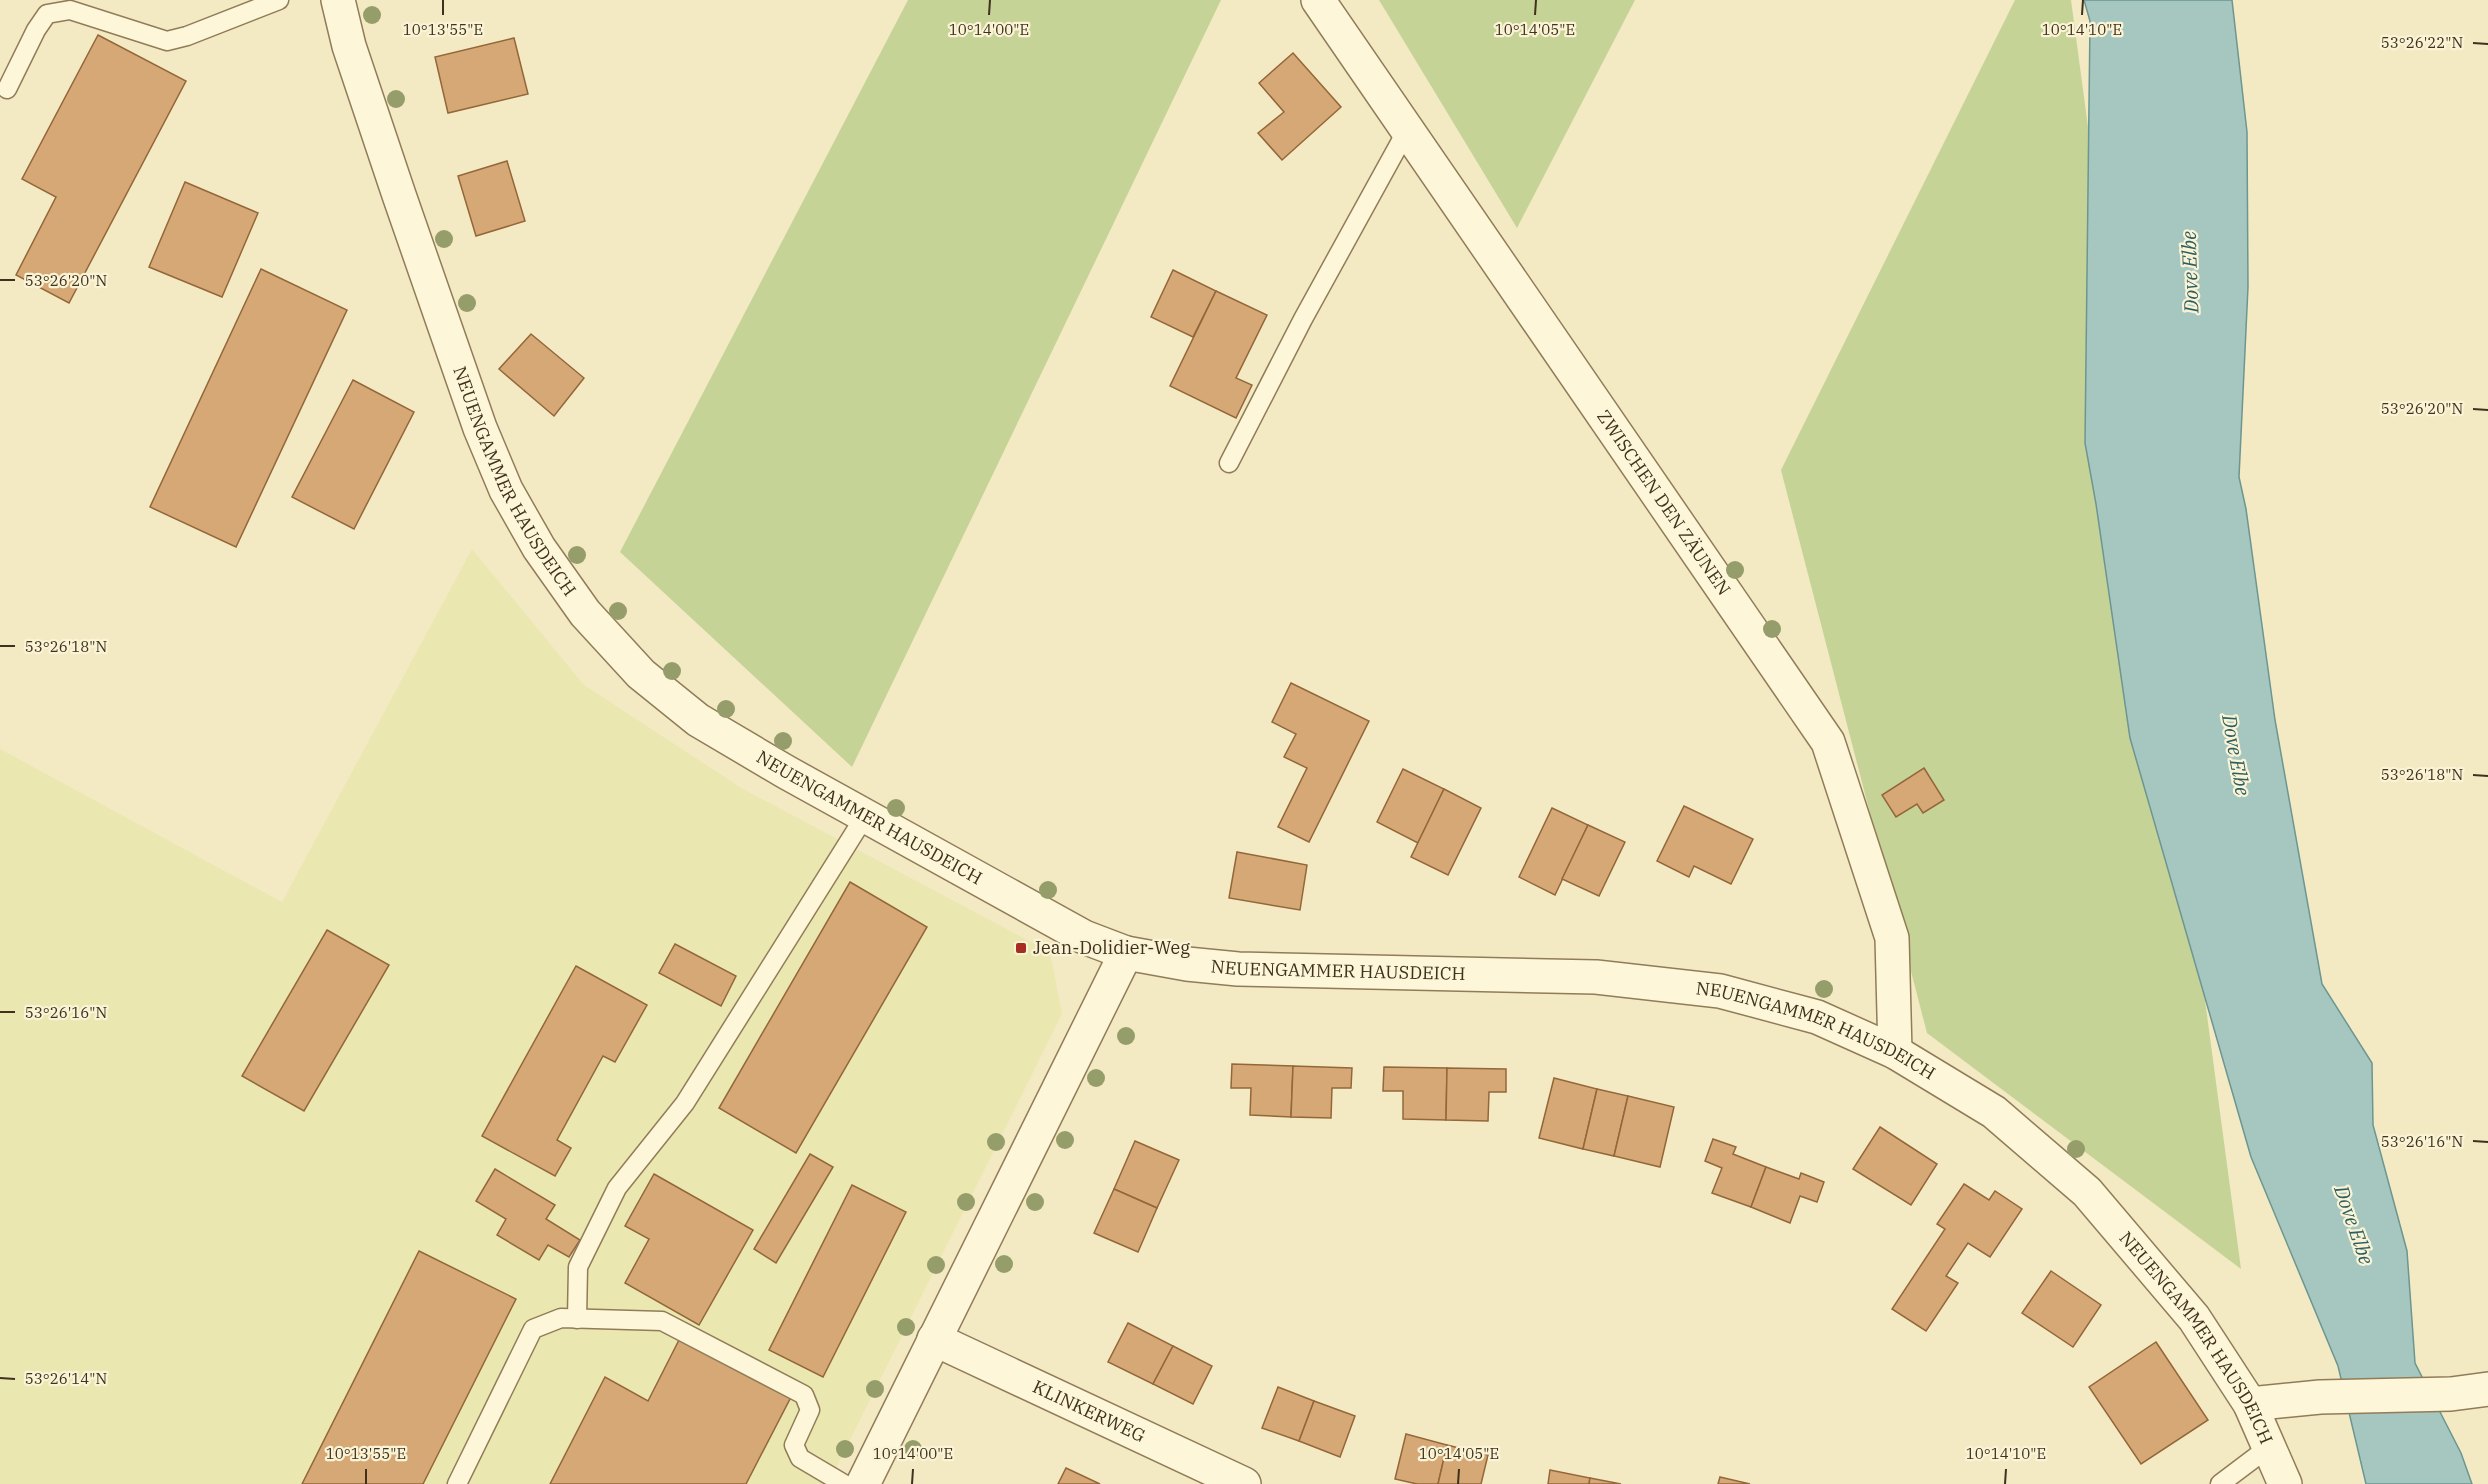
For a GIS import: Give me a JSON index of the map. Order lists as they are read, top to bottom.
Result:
{
  "streets": {
    "street": ["NEUENGAMMER HAUSDEICH", "ZWISCHEN DEN ZÄUNEN", "KLINKERWEG"]
  },
  "crossings": [
    ["NEUENGAMMER HAUSDEICH", "ZWISCHEN DEN ZÄUNEN"]
  ],
  "water": ["Dove Elbe"],
  "places": {
    "transit": ["Jean-Dolidier-Weg"]
  },
  "coordinates": [
    "10°14'10\"E",
    "10°13'55\"E",
    "10°14'00\"E",
    "10°14'05\"E",
    "53°26'22\"N",
    "53°26'20\"N",
    "53°26'18\"N",
    "53°26'16\"N",
    "53°26'14\"N"
  ]
}
